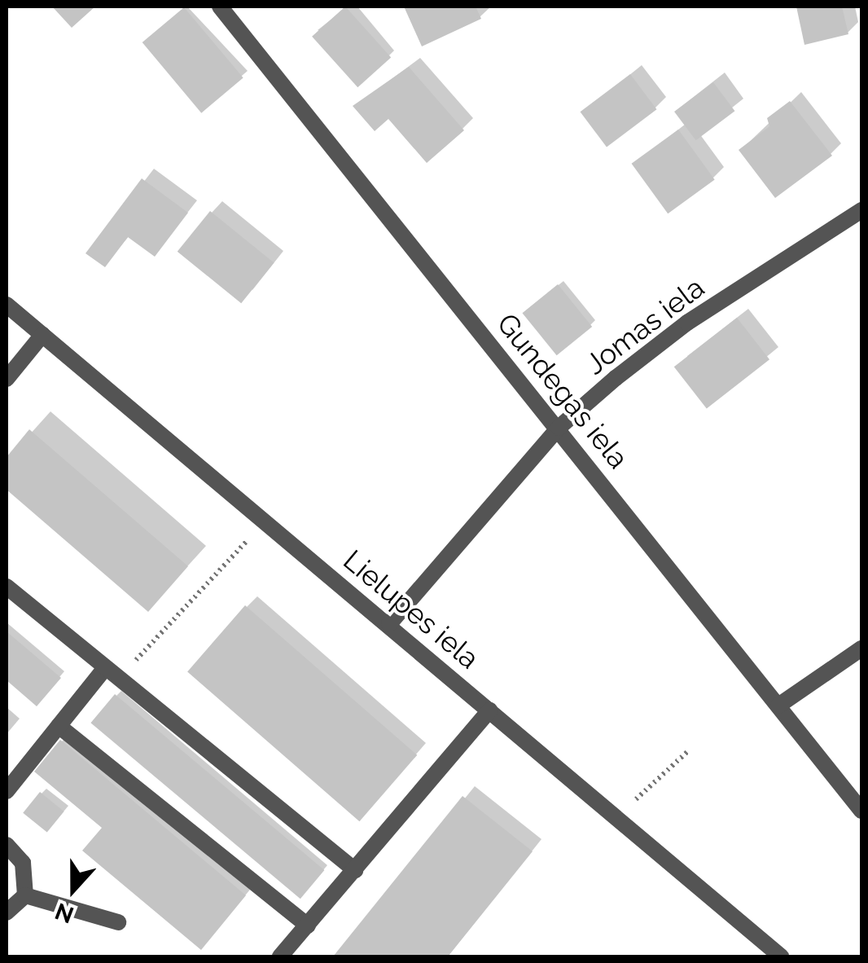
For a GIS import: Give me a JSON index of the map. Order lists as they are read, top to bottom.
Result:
{
  "streets": {
    "street": ["Jomas iela", "Gundegas iela", "Lielupes iela"]
  },
  "crossings": [
    ["Jomas iela", "Gundegas iela"],
    ["Jomas iela", "Lielupes iela"]
  ],
  "north": "bottom"
}
